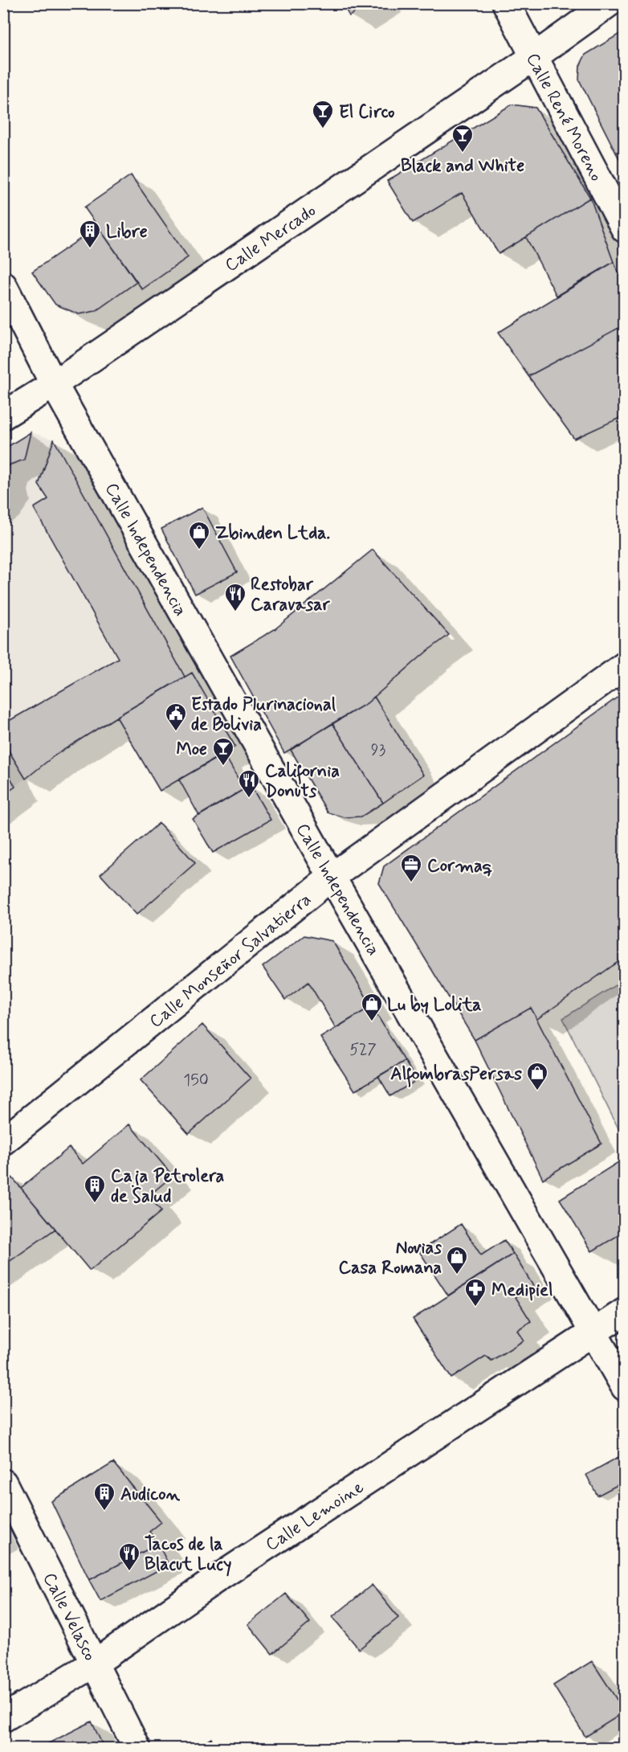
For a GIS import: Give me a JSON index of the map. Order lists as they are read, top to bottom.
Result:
{
  "streets": {
    "street": [
      "Calle René Moreno",
      "Calle Mercado",
      "Calle Independencia",
      "Calle Monseñor Salvatierra",
      "Calle Lemoine",
      "Calle Velasco"
    ]
  },
  "crossings": [
    ["Calle René Moreno", "Calle Mercado"],
    ["Calle Mercado", "Calle Independencia"],
    ["Calle Independencia", "Calle Monseñor Salvatierra"],
    ["Calle Independencia", "Calle Lemoine"],
    ["Calle Lemoine", "Calle Velasco"]
  ],
  "places": {
    "bar": ["El Circo", "Black and White", "Moe"],
    "building": ["Libre", "Caja Petrolera de Salud", "Audicon"],
    "shop": [
      "Zbinden Ltda.",
      "Lu by Lolita",
      "AlfombrasPersas",
      "Novias Casa Romana"
    ],
    "restaurant": ["Restobar Caravasar", "California Donuts", "Tacos de la Blacut Lucy"],
    "public building": ["Estado Plurinacional de Bolivia"],
    "office": ["Cormaq"],
    "pharmacy": ["Medipiel"]
  },
  "house_numbers": ["93", "527", "150"]
}
